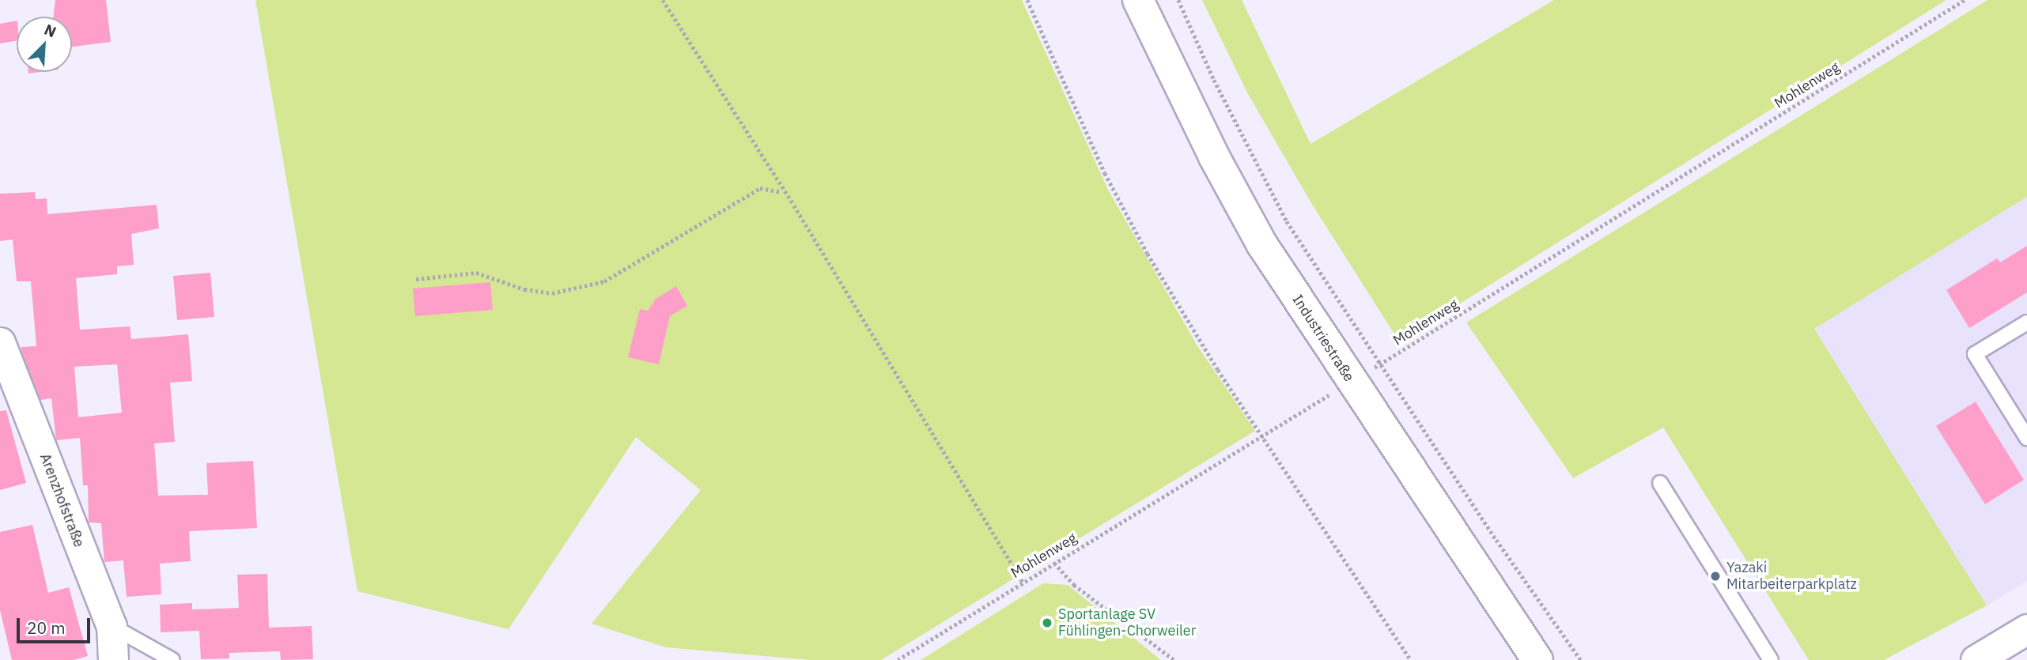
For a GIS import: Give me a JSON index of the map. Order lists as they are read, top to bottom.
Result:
{
  "streets": {
    "main road": ["Industriestraße"],
    "street": ["Arenzhofstraße"],
    "path": ["Mohlenweg"]
  },
  "crossings": [
    ["Mohlenweg", "Industriestraße"]
  ],
  "places": ["Yazaki Mitarbeiterparkplatz", "Sportanlage SV Fühlingen-Chorweiler"],
  "scale_bar": "20 m",
  "north": "top right"
}
